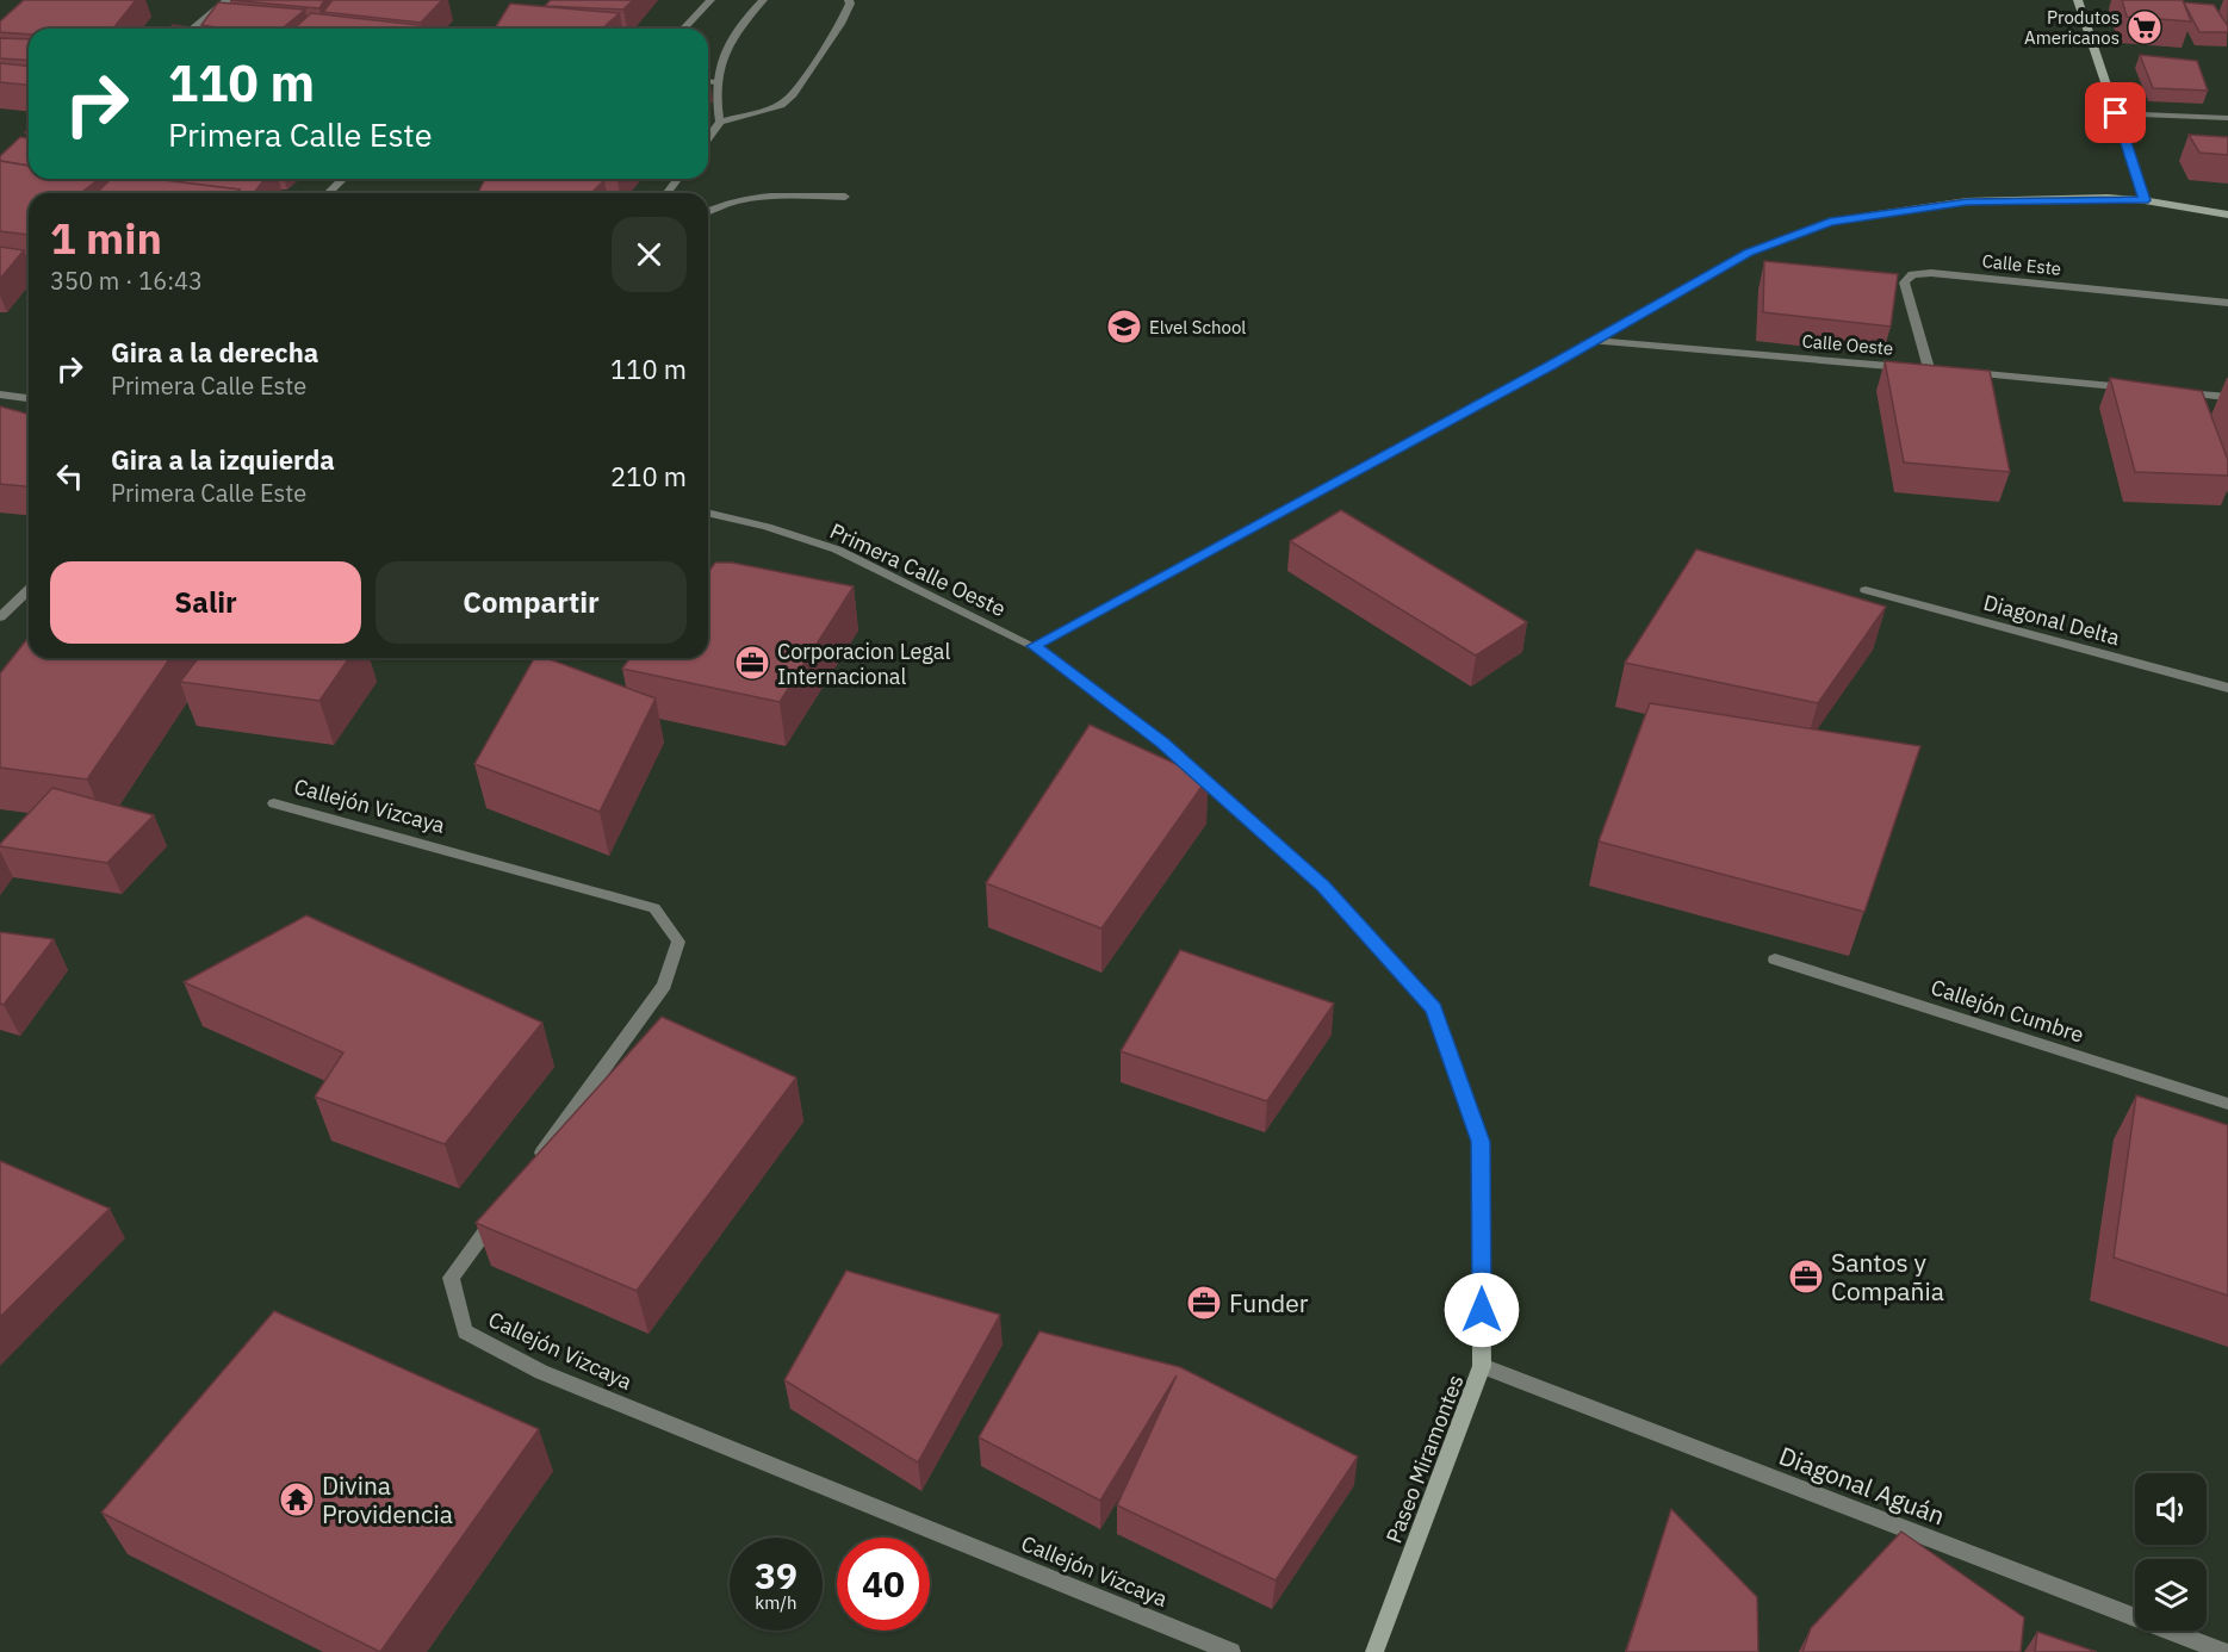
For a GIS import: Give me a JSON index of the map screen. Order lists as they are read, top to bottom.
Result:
{
  "streets": {
    "street": [
      "Calle Este",
      "Calle Oeste",
      "Primera Calle Oeste",
      "Diagonal Delta",
      "Callejón Vizcaya",
      "Callejón Cumbre",
      "Paseo Miramontes",
      "Diagonal Aguán"
    ]
  },
  "crossings": [
    ["Calle Este", "Calle Oeste"],
    ["Primera Calle Oeste", "Paseo Miramontes"],
    ["Paseo Miramontes", "Diagonal Aguán"]
  ],
  "places": {
    "supermarket": ["Produtos Americanos"],
    "school or university": ["Elvel School"],
    "office": ["Corporacion Legal Internacional", "Santos y Compañia", "Funder"],
    "temple": ["Divina Providencia"]
  },
  "page": {
    "turn": ["110 m", "Primera Calle Este"],
    "heading": ["1 min", "350 m · 16:43"],
    "list": [
      {
        "name": "Gira a la derecha",
        "note": "Primera Calle Este",
        "value": "110 m"
      },
      {
        "name": "Gira a la izquierda",
        "note": "Primera Calle Este",
        "value": "210 m"
      }
    ],
    "buttons": ["Salir", "Compartir"],
    "speed": "39 km/h",
    "limit": "40"
  }
}
